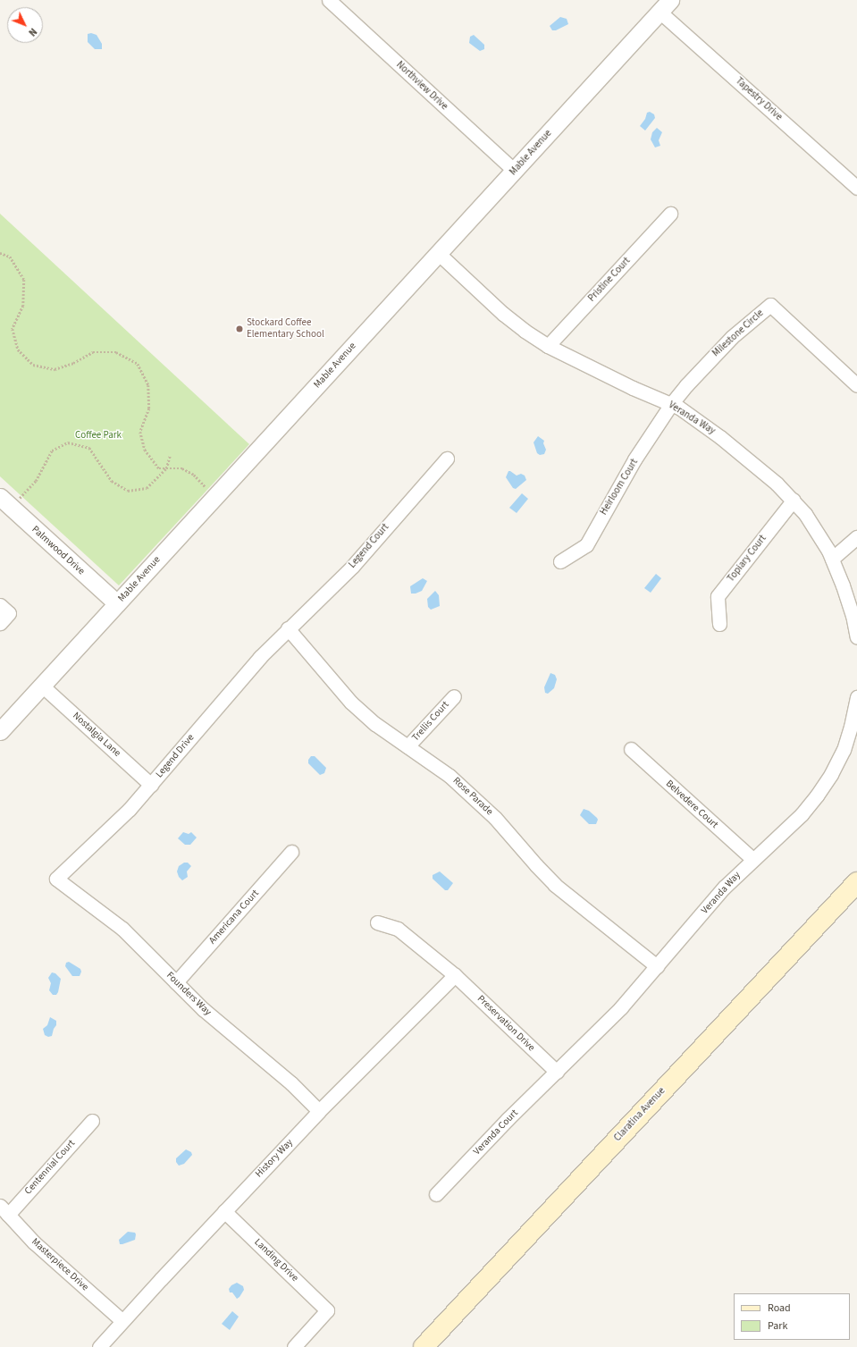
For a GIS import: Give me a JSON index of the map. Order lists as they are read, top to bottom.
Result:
{
  "streets": {
    "main road": ["Claratina Avenue"],
    "street": [
      "Northview Drive",
      "Tapestry Drive",
      "Mable Avenue",
      "Pristine Court",
      "Milestone Circle",
      "Veranda Way",
      "Heirloom Court",
      "Legend Court",
      "Palmwood Drive",
      "Topiary Court",
      "Trellis Court",
      "Nostalgia Lane",
      "Legend Drive",
      "Rose Parade",
      "Belvedere Court",
      "Americana Court",
      "Founders Way",
      "Preservation Drive",
      "Veranda Court",
      "History Way",
      "Centennial Court",
      "Landing Drive",
      "Masterpiece Drive"
    ]
  },
  "crossings": [
    ["Northview Drive", "Mable Avenue"],
    ["Tapestry Drive", "Mable Avenue"],
    ["Mable Avenue", "Veranda Way"],
    ["Mable Avenue", "Palmwood Drive"],
    ["Mable Avenue", "Nostalgia Lane"],
    ["Pristine Court", "Veranda Way"],
    ["Milestone Circle", "Veranda Way"],
    ["Milestone Circle", "Heirloom Court"],
    ["Veranda Way", "Heirloom Court"],
    ["Veranda Way", "Topiary Court"],
    ["Veranda Way", "Rose Parade"],
    ["Veranda Way", "Belvedere Court"],
    ["Veranda Way", "Preservation Drive"],
    ["Veranda Way", "Veranda Court"],
    ["Legend Court", "Legend Drive"],
    ["Legend Court", "Rose Parade"],
    ["Trellis Court", "Rose Parade"],
    ["Nostalgia Lane", "Legend Drive"],
    ["Legend Drive", "Rose Parade"],
    ["Legend Drive", "Founders Way"],
    ["Americana Court", "Founders Way"],
    ["Founders Way", "History Way"],
    ["Preservation Drive", "Veranda Court"],
    ["Preservation Drive", "History Way"],
    ["History Way", "Landing Drive"],
    ["History Way", "Masterpiece Drive"],
    ["Centennial Court", "Masterpiece Drive"]
  ],
  "parks": ["Coffee Park"],
  "places": ["Stockard Coffee Elementary School"],
  "legend": ["Road", "Park"],
  "north": "bottom right"
}
